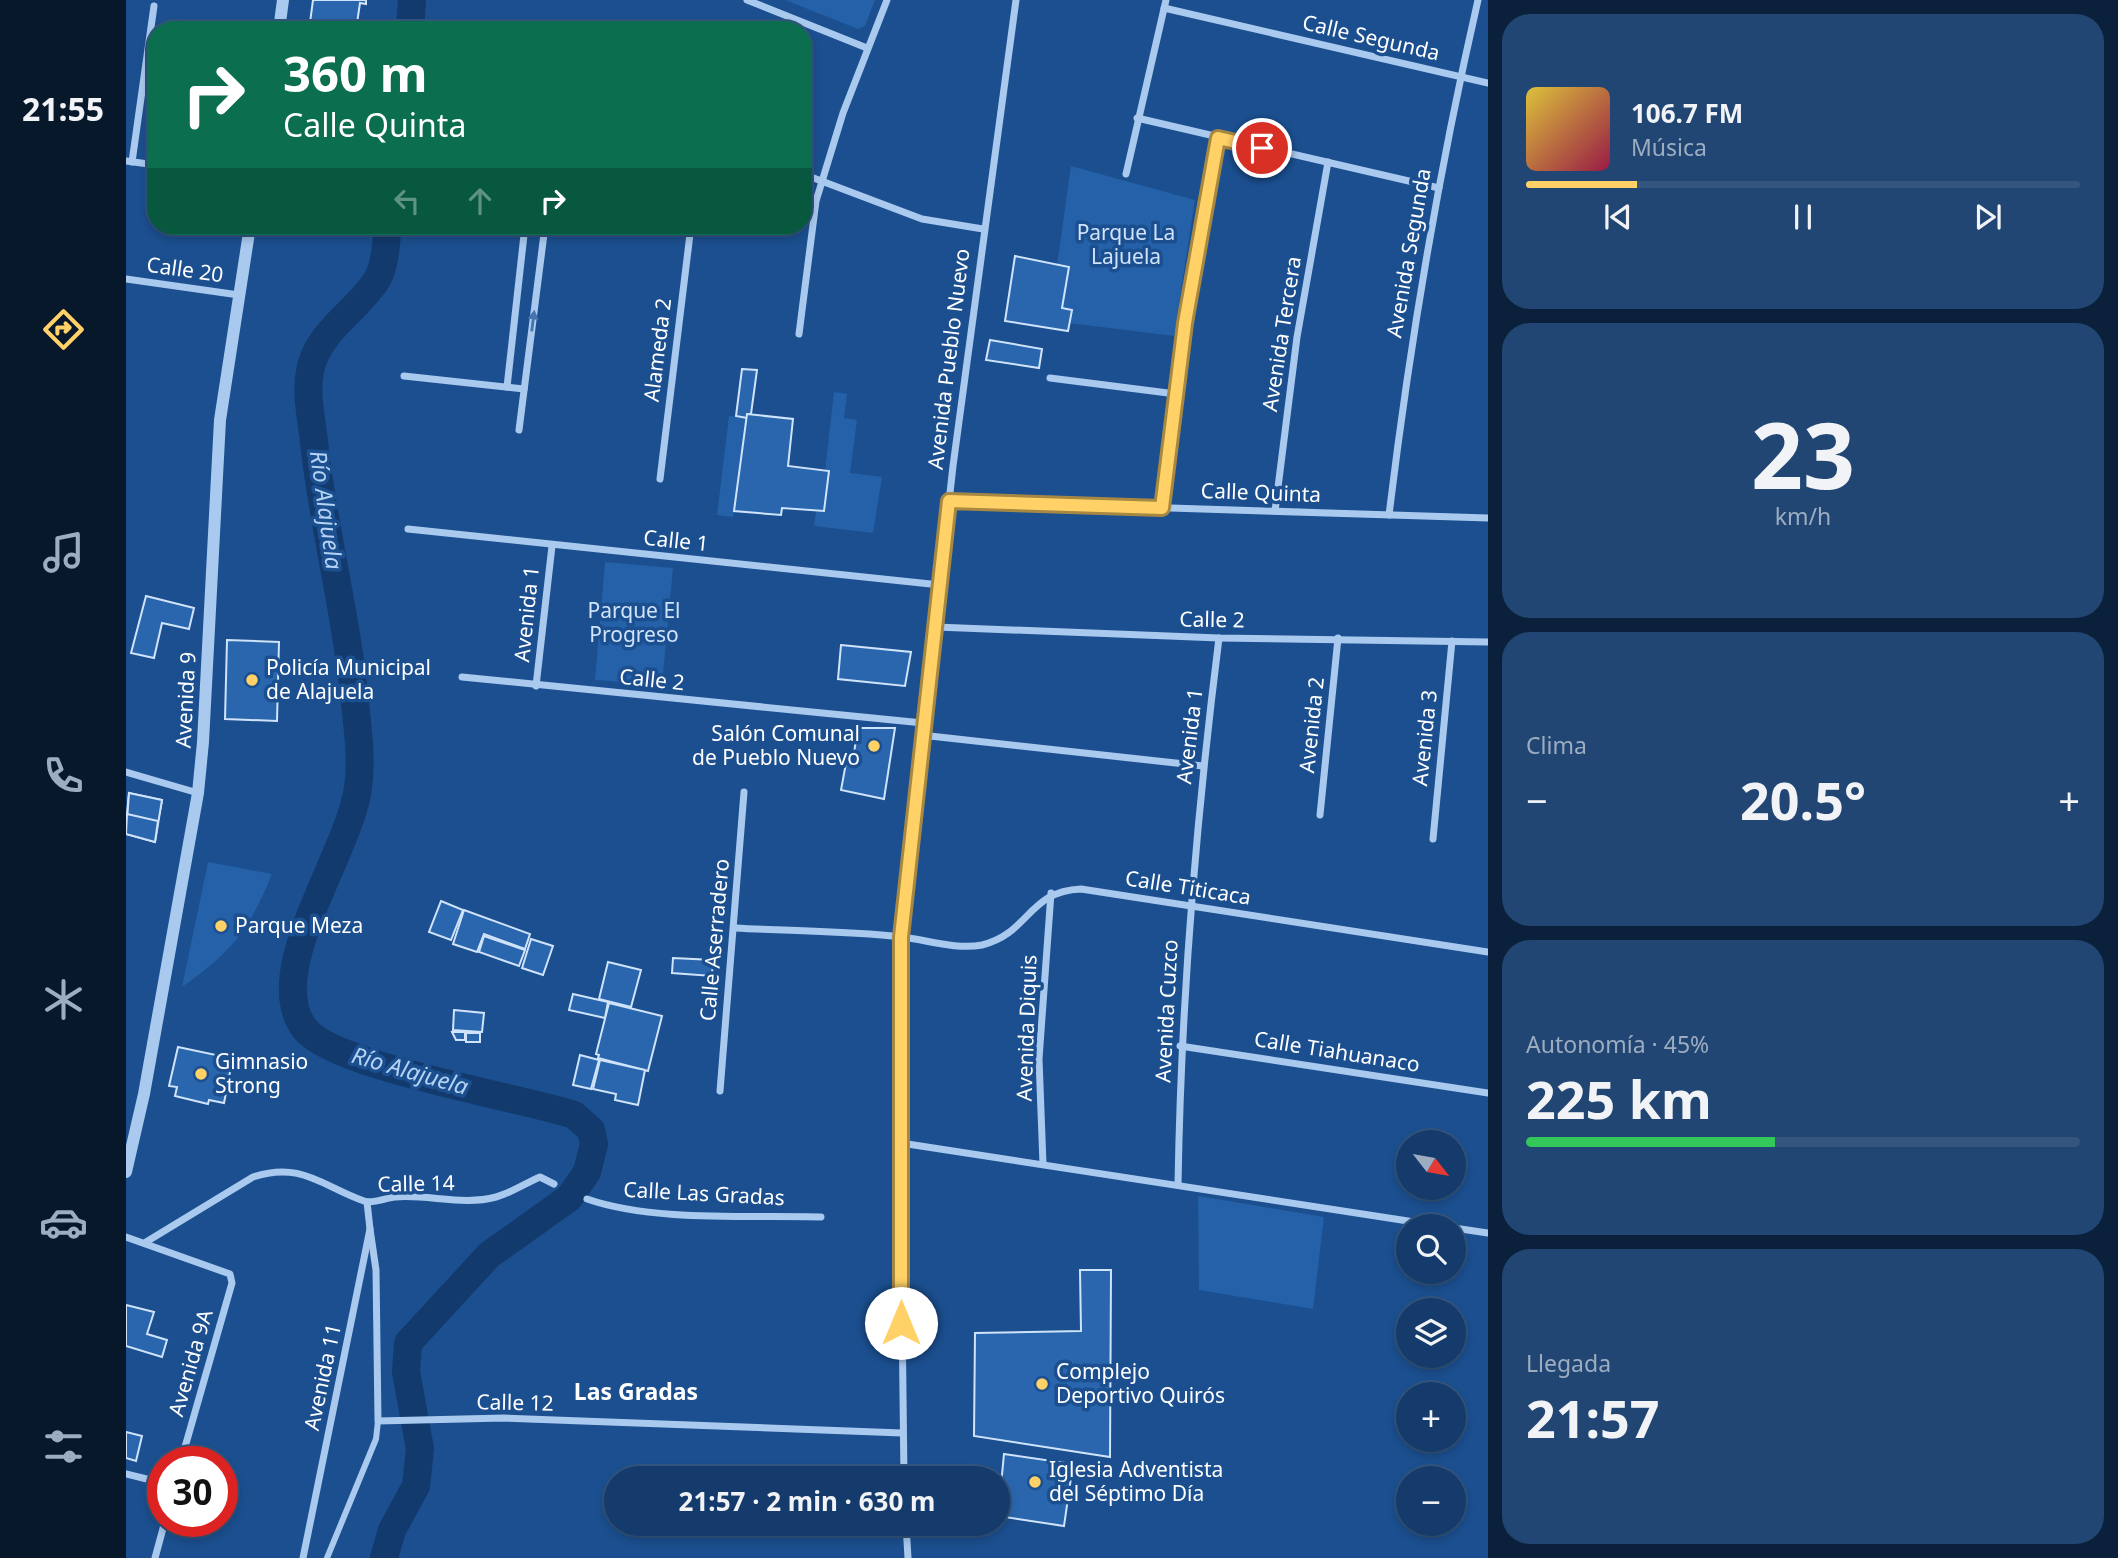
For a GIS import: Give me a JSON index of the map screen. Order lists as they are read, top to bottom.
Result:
{
  "streets": {
    "street": [
      "Calle Segunda",
      "Avenida Segunda",
      "Calle 20",
      "Avenida Tercera",
      "Alameda 2",
      "Avenida Pueblo Nuevo",
      "Calle Quinta",
      "Calle 1",
      "Avenida 1",
      "Calle 2",
      "Avenida 9",
      "Avenida 2",
      "Avenida 3",
      "Calle Titicaca",
      "Calle Aserradero",
      "Avenida Cuzco",
      "Avenida Diquis",
      "Calle Tiahuanaco",
      "Calle 14",
      "Calle Las Gradas",
      "Avenida 9A",
      "Avenida 11",
      "Calle 12"
    ]
  },
  "crossings": [
    ["Calle Segunda", "Avenida Segunda"],
    ["Avenida Segunda", "Calle Quinta"],
    ["Calle 20", "Avenida 9"],
    ["Avenida Tercera", "Calle Quinta"],
    ["Avenida Pueblo Nuevo", "Calle Quinta"],
    ["Avenida Pueblo Nuevo", "Calle 1"],
    ["Avenida Pueblo Nuevo", "Calle 2"],
    ["Avenida Pueblo Nuevo", "Calle 12"],
    ["Calle 1", "Avenida 1"],
    ["Avenida 1", "Calle 2"],
    ["Avenida 1", "Avenida Cuzco"],
    ["Calle 2", "Avenida 2"],
    ["Calle 2", "Avenida 3"],
    ["Calle Titicaca", "Avenida Cuzco"],
    ["Calle Titicaca", "Avenida Diquis"],
    ["Avenida Cuzco", "Calle Tiahuanaco"],
    ["Calle 14", "Avenida 9A"],
    ["Calle 14", "Avenida 11"]
  ],
  "districts": ["Las Gradas"],
  "water": ["Río Alajuela"],
  "parks": ["Parque La Lajuela", "Parque El Progreso"],
  "places": [
    "Policía Municipal de Alajuela",
    "Salón Comunal de Pueblo Nuevo",
    "Parque Meza",
    "Gimnasio Strong",
    "Complejo Deportivo Quirós",
    "Iglesia Adventista del Séptimo Día"
  ],
  "north": "bottom right",
  "page": {
    "tabs": "21:55",
    "turn": ["360 m", "Calle Quinta"],
    "song": ["106.7 FM", "Música"],
    "tile": [
      ["23", "km/h"],
      "Clima",
      ["Autonomía · 45%", "225 km"],
      ["Llegada", "21:57"]
    ],
    "heat": ["−", "20.5°", "+"],
    "map_buttons": ["+", "−"],
    "limit": "30",
    "trip": "21:57 · 2 min · 630 m"
  }
}
